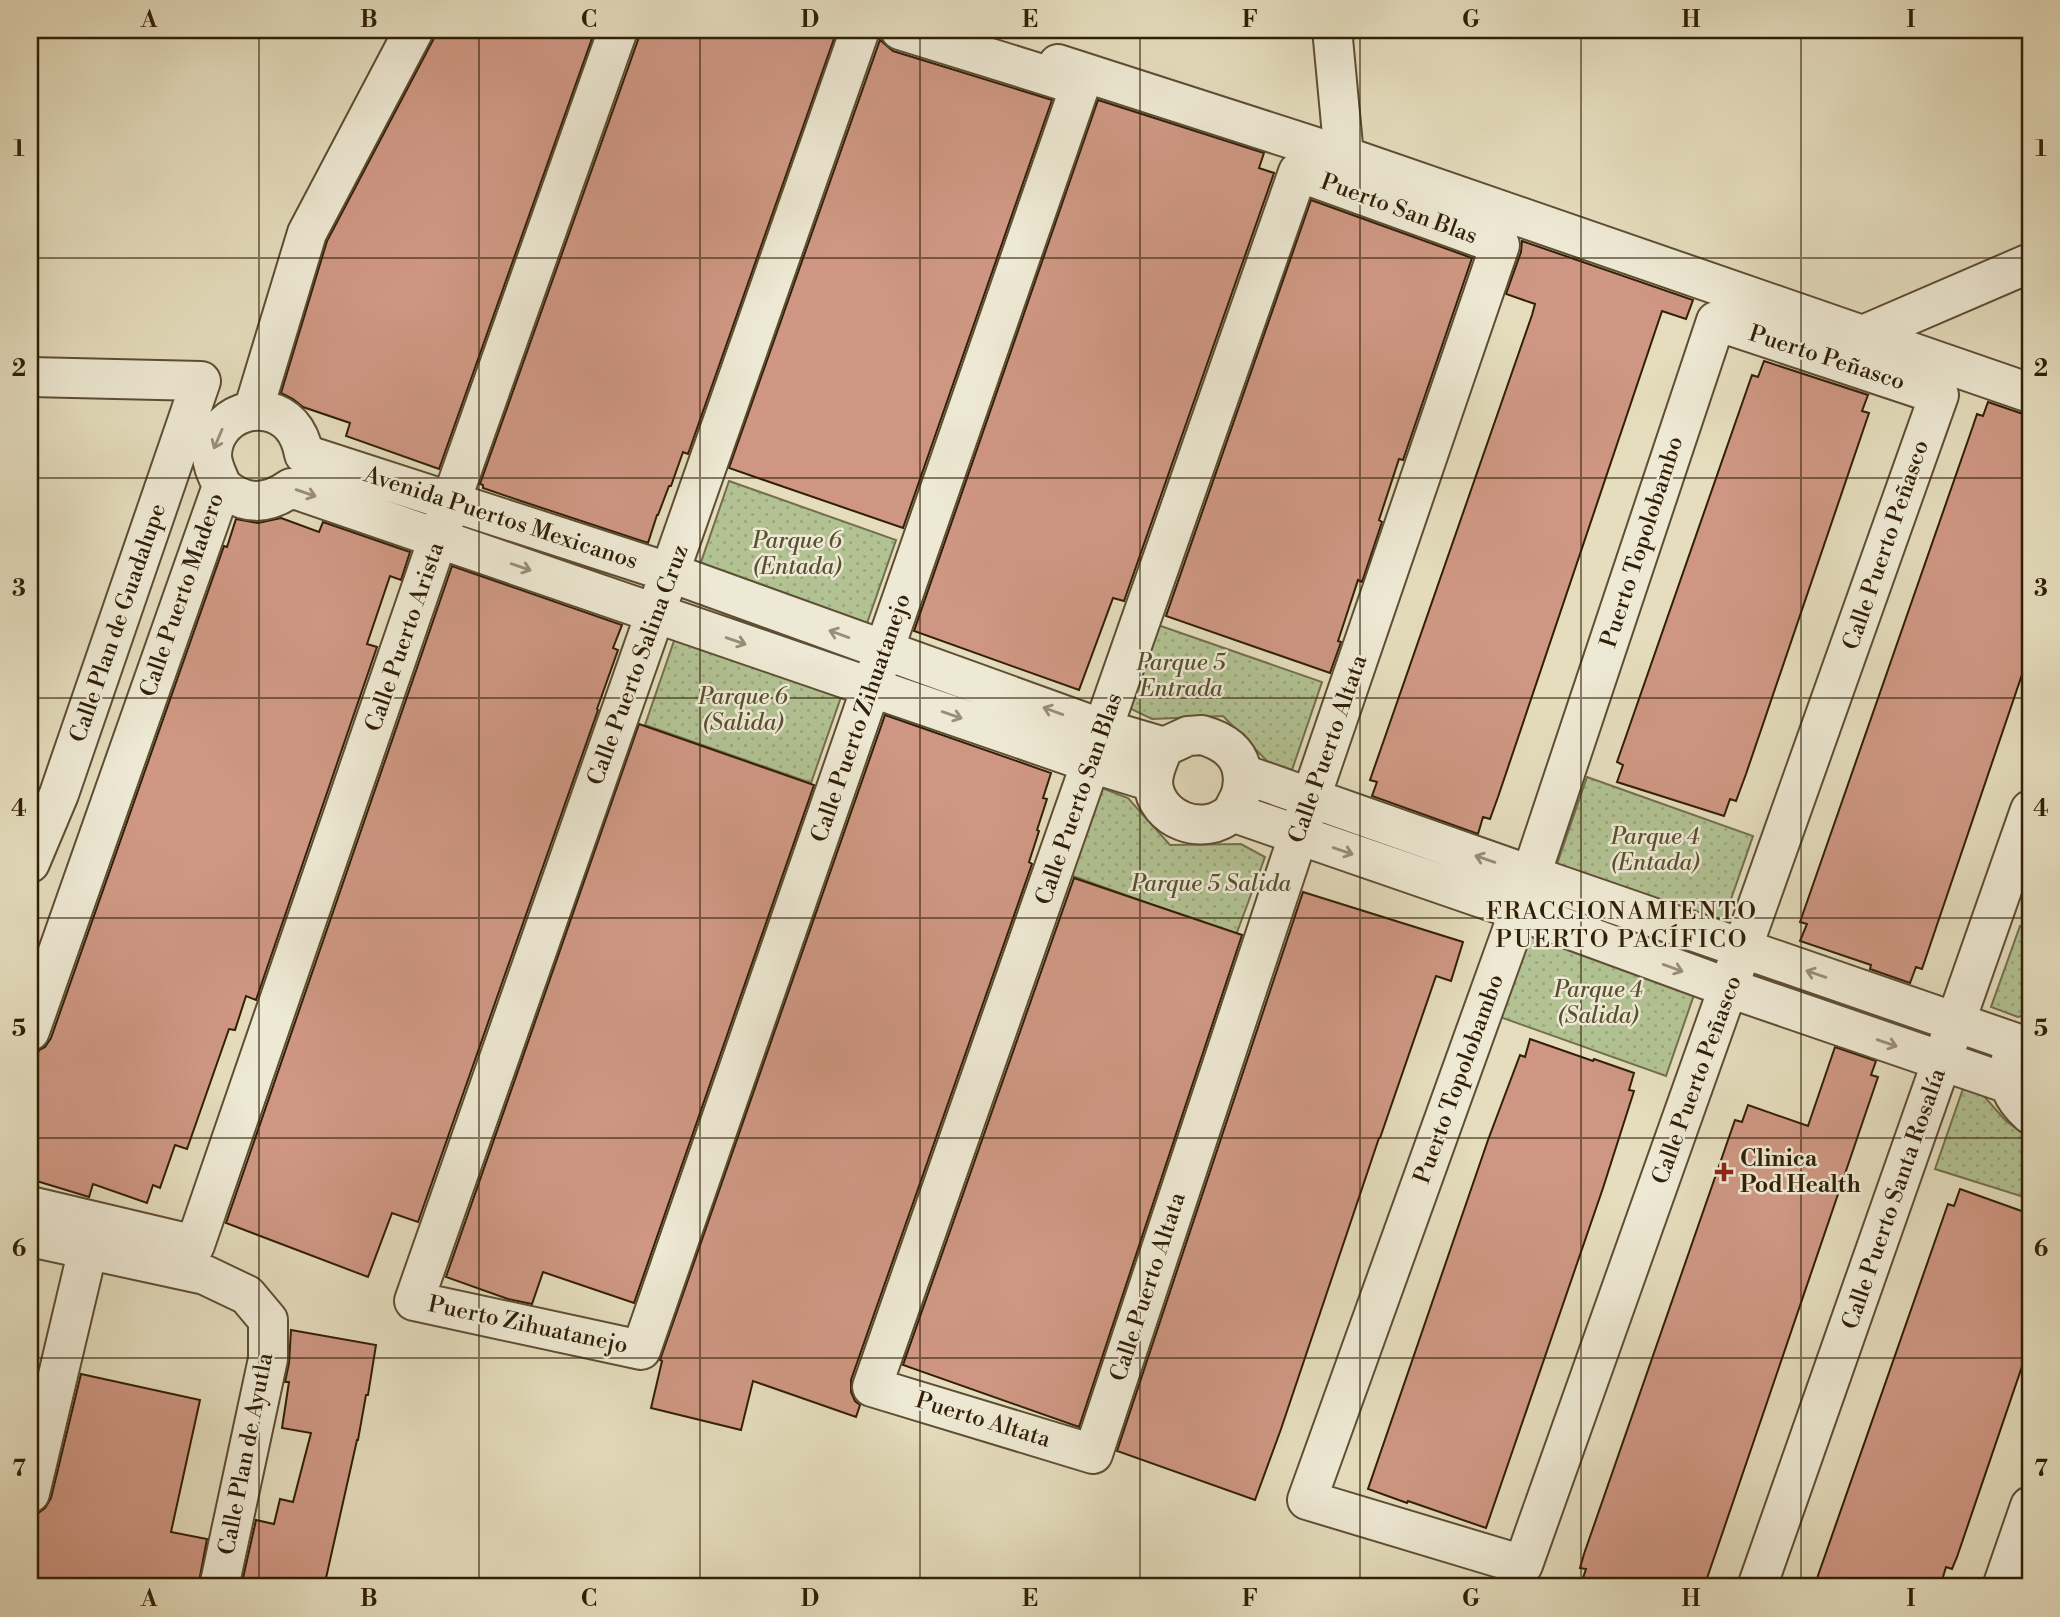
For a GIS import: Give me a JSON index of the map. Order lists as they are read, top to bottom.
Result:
{
  "streets": {
    "street": [
      "Puerto San Blas",
      "Puerto Peñasco",
      "Avenida Puertos Mexicanos",
      "Puerto Topolobambo",
      "Calle Puerto Peñasco",
      "Calle Puerto Madero",
      "Calle Plan de Guadalupe",
      "Calle Puerto Arista",
      "Calle Puerto Salina Cruz",
      "Calle Puerto Zihuatanejo",
      "Calle Puerto Altata",
      "Calle Puerto San Blas",
      "Calle Puerto Santa Rosalía",
      "Puerto Zihuatanejo",
      "Puerto Altata",
      "Calle Plan de Ayutla"
    ]
  },
  "crossings": [
    ["Puerto San Blas", "Calle Puerto Altata"],
    ["Puerto San Blas", "Calle Puerto San Blas"],
    ["Puerto Peñasco", "Puerto Topolobambo"],
    ["Puerto Peñasco", "Calle Puerto Peñasco"],
    ["Avenida Puertos Mexicanos", "Calle Puerto Madero"],
    ["Avenida Puertos Mexicanos", "Calle Puerto Arista"],
    ["Avenida Puertos Mexicanos", "Calle Puerto Salina Cruz"],
    ["Avenida Puertos Mexicanos", "Calle Puerto Zihuatanejo"],
    ["Avenida Puertos Mexicanos", "Calle Puerto San Blas"],
    ["Puerto Topolobambo", "Calle Puerto Peñasco"],
    ["Calle Puerto Salina Cruz", "Puerto Zihuatanejo"],
    ["Calle Puerto Zihuatanejo", "Puerto Zihuatanejo"],
    ["Calle Puerto Altata", "Puerto Altata"],
    ["Calle Puerto San Blas", "Puerto Altata"]
  ],
  "districts": ["FRACCIONAMIENTO PUERTO PACÍFICO"],
  "parks": [
    "Parque 6 (Entada)",
    "Parque 5 Entrada",
    "Parque 6 (Salida)",
    "Parque 4 (Entada)",
    "Parque 5 Salida",
    "Parque 4 (Salida)"
  ],
  "places": {
    "health": ["Clinica Pod Health"]
  },
  "grid": {
    "columns": [
      "A",
      "B",
      "C",
      "D",
      "E",
      "F",
      "G",
      "H",
      "I"
    ],
    "rows": [
      "1",
      "2",
      "3",
      "4",
      "5",
      "6",
      "7"
    ]
  }
}
